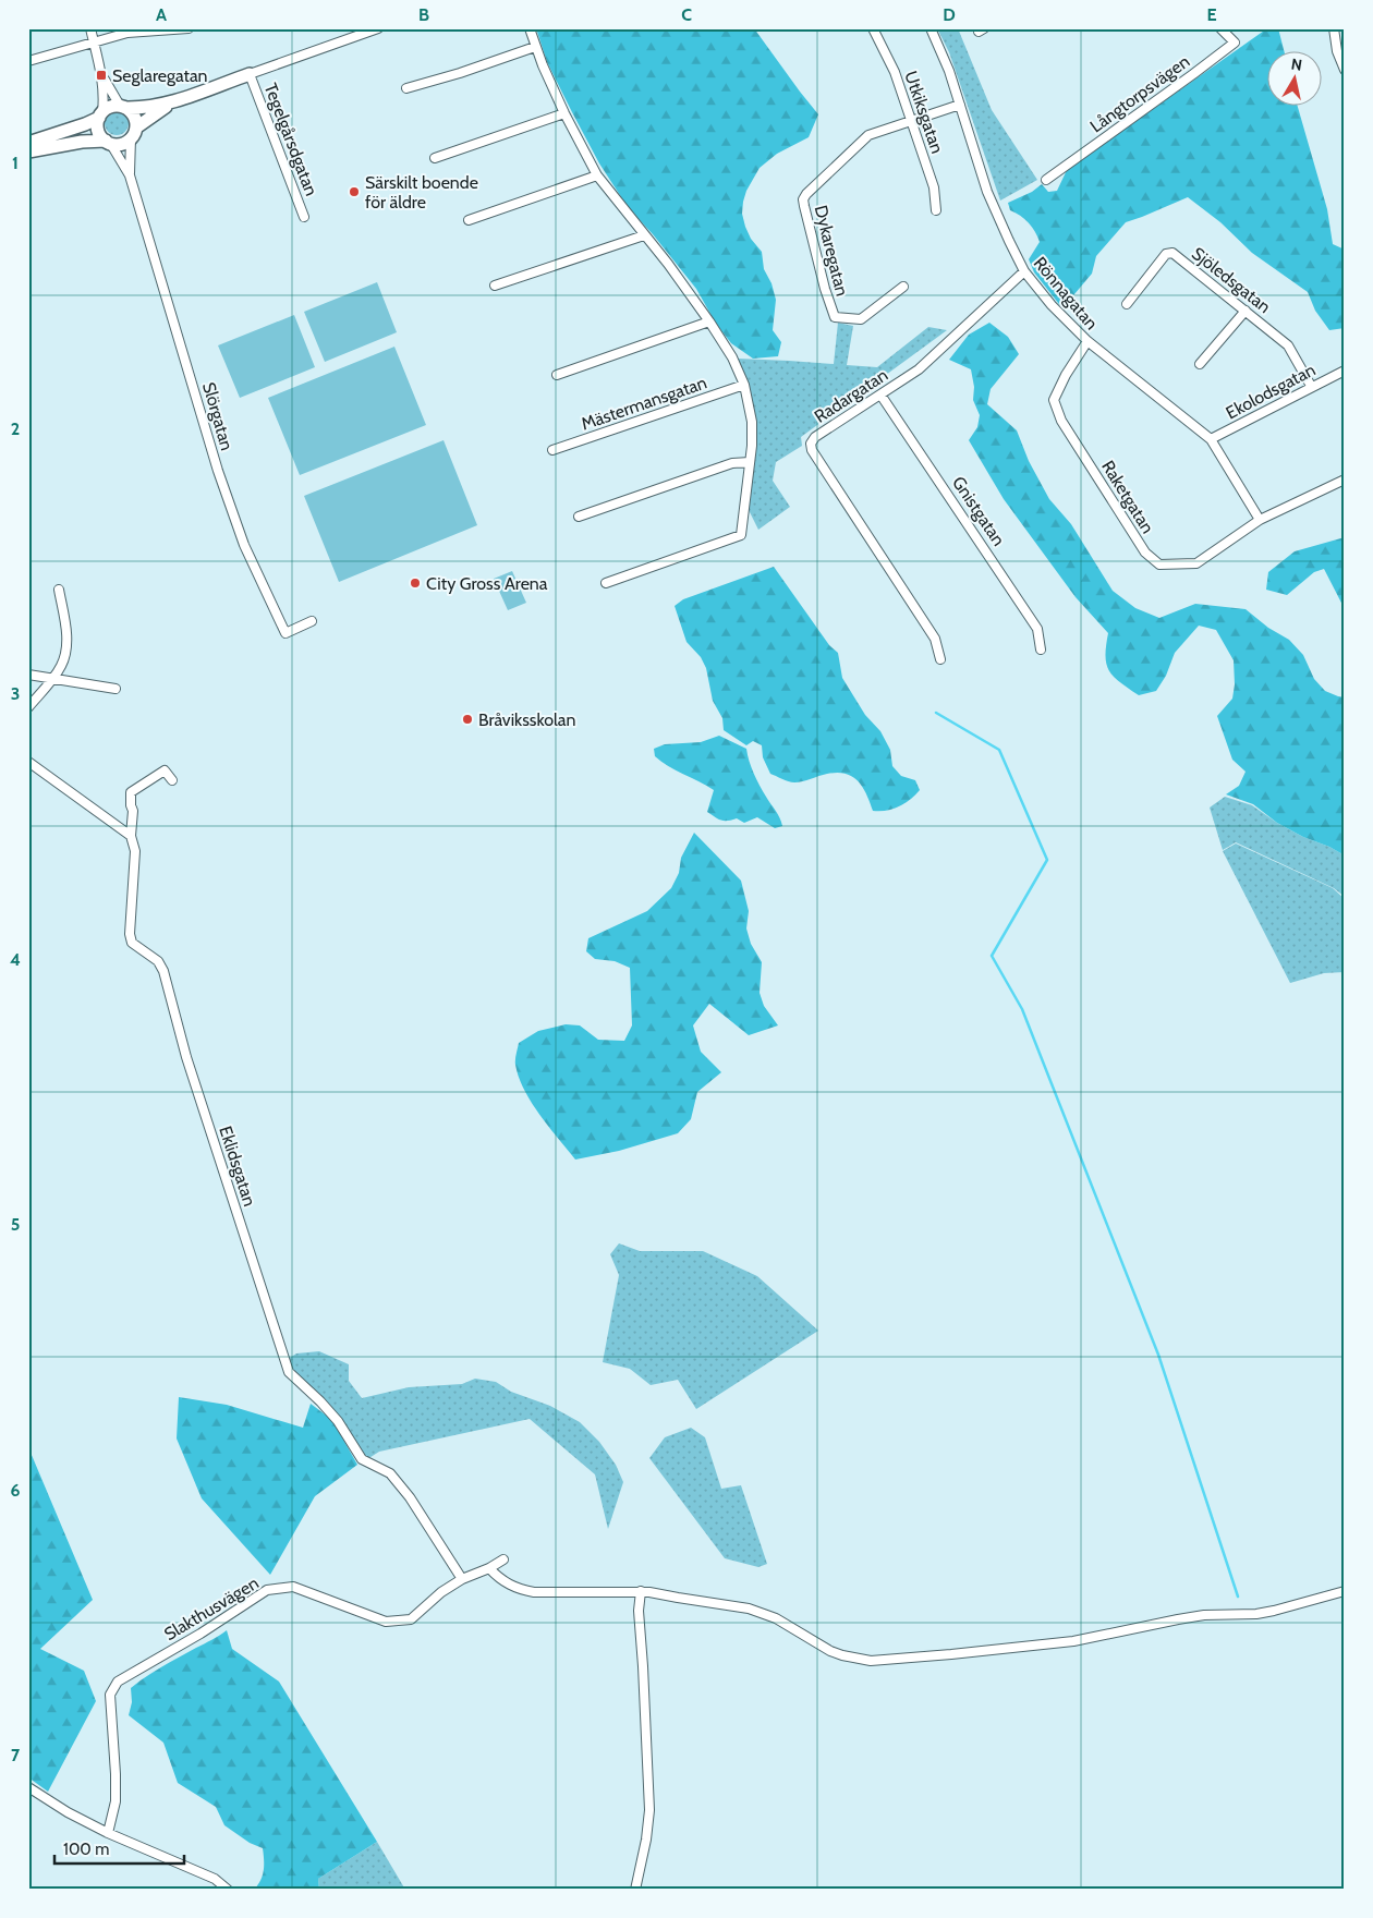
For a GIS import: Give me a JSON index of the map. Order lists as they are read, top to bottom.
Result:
{
  "streets": {
    "street": [
      "Långtorpsvägen",
      "Utkiksgatan",
      "Tegelgårsdgatan",
      "Dykaregatan",
      "Sjöledsgatan",
      "Rönnagatan",
      "Ekolodsgatan",
      "Radargatan",
      "Mästermansgatan",
      "Slörgatan",
      "Raketgatan",
      "Gnistgatan",
      "Eklidsgatan",
      "Slakthusvägen"
    ]
  },
  "crossings": [
    ["Utkiksgatan", "Dykaregatan"],
    ["Dykaregatan", "Rönnagatan"],
    ["Sjöledsgatan", "Ekolodsgatan"],
    ["Rönnagatan", "Ekolodsgatan"],
    ["Rönnagatan", "Radargatan"],
    ["Rönnagatan", "Raketgatan"],
    ["Radargatan", "Gnistgatan"],
    ["Eklidsgatan", "Slakthusvägen"]
  ],
  "places": {
    "transit": ["Seglaregatan"],
    "other": ["Särskilt boende för äldre", "City Gross Arena", "Bråviksskolan"]
  },
  "scale_bar": "100 m",
  "north": "top",
  "grid": {
    "columns": [
      "A",
      "B",
      "C",
      "D",
      "E"
    ],
    "rows": [
      "1",
      "2",
      "3",
      "4",
      "5",
      "6",
      "7"
    ]
  }
}
